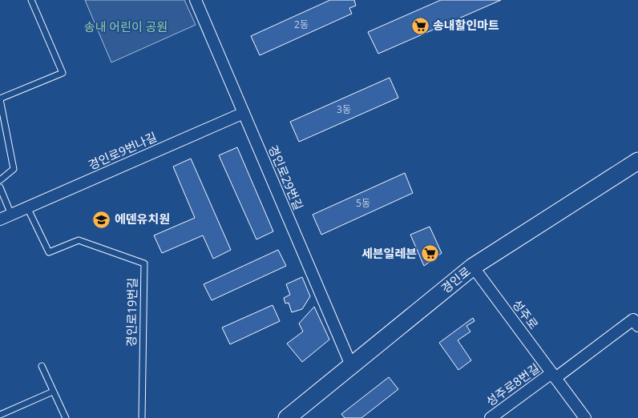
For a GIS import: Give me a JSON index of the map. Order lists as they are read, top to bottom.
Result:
{
  "streets": {
    "main road": ["경인로"],
    "street": [
      "경인로9번나길",
      "경인로29번길",
      "성주로",
      "성주로8번길"
    ],
    "lane": ["경인로19번길"]
  },
  "crossings": [
    ["경인로9번나길", "경인로29번길"],
    ["경인로9번나길", "경인로19번길"],
    ["경인로29번길", "경인로"],
    ["경인로", "성주로"],
    ["성주로", "성주로8번길"]
  ],
  "parks": ["송내 어린이 공원"],
  "places": {
    "supermarket": ["송내할인마트", "세븐일레븐"],
    "school or university": ["에덴유치원"]
  },
  "house_numbers": ["2동", "3동", "5동"]
}
